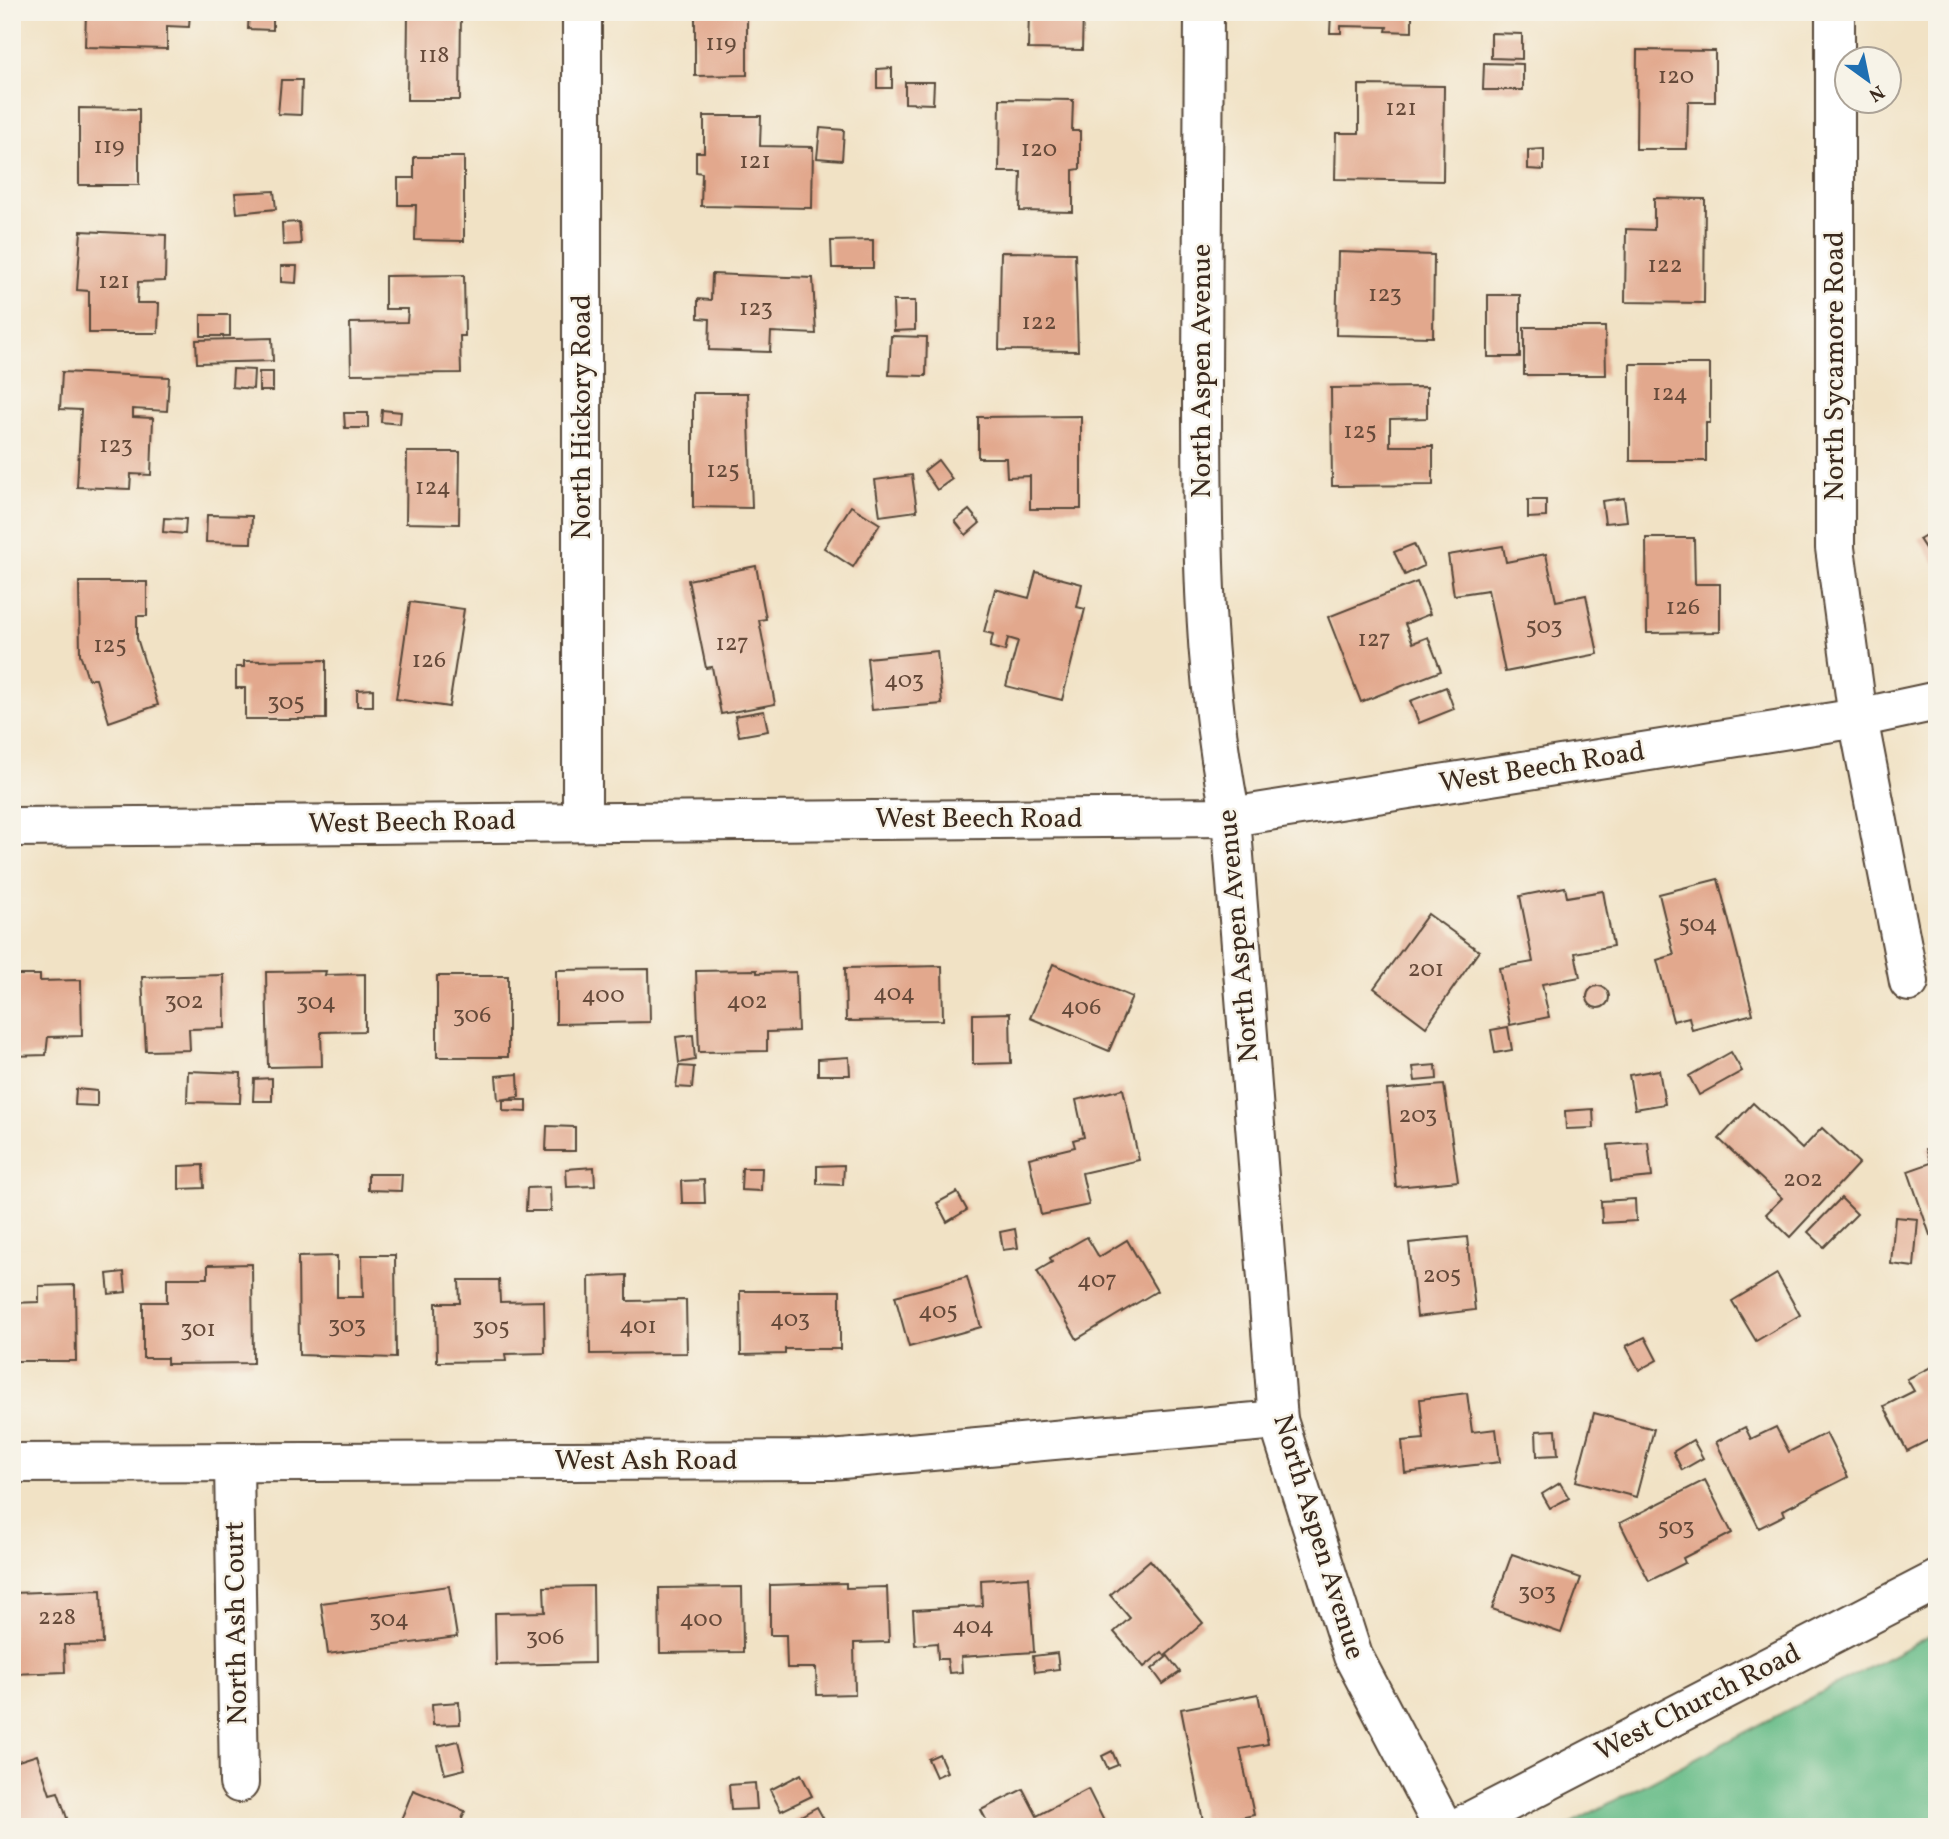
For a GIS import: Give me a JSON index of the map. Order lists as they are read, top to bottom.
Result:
{
  "streets": {
    "street": [
      "North Sycamore Road",
      "North Aspen Avenue",
      "North Hickory Road",
      "West Beech Road",
      "West Ash Road",
      "North Ash Court",
      "West Church Road"
    ]
  },
  "crossings": [
    ["North Sycamore Road", "West Beech Road"],
    ["North Aspen Avenue", "West Beech Road"],
    ["North Aspen Avenue", "West Ash Road"],
    ["North Hickory Road", "West Beech Road"],
    ["West Ash Road", "North Ash Court"]
  ],
  "house_numbers": [
    "119",
    "118",
    "120",
    "121",
    "119",
    "120",
    "121",
    "122",
    "121",
    "123",
    "123",
    "122",
    "124",
    "125",
    "123",
    "125",
    "124",
    "126",
    "503",
    "127",
    "127",
    "125",
    "126",
    "403",
    "305",
    "504",
    "201",
    "404",
    "400",
    "302",
    "402",
    "304",
    "406",
    "306",
    "203",
    "202",
    "205",
    "407",
    "405",
    "403",
    "303",
    "401",
    "305",
    "301",
    "503",
    "303",
    "228",
    "304",
    "400",
    "404",
    "306"
  ],
  "north": "bottom right"
}
